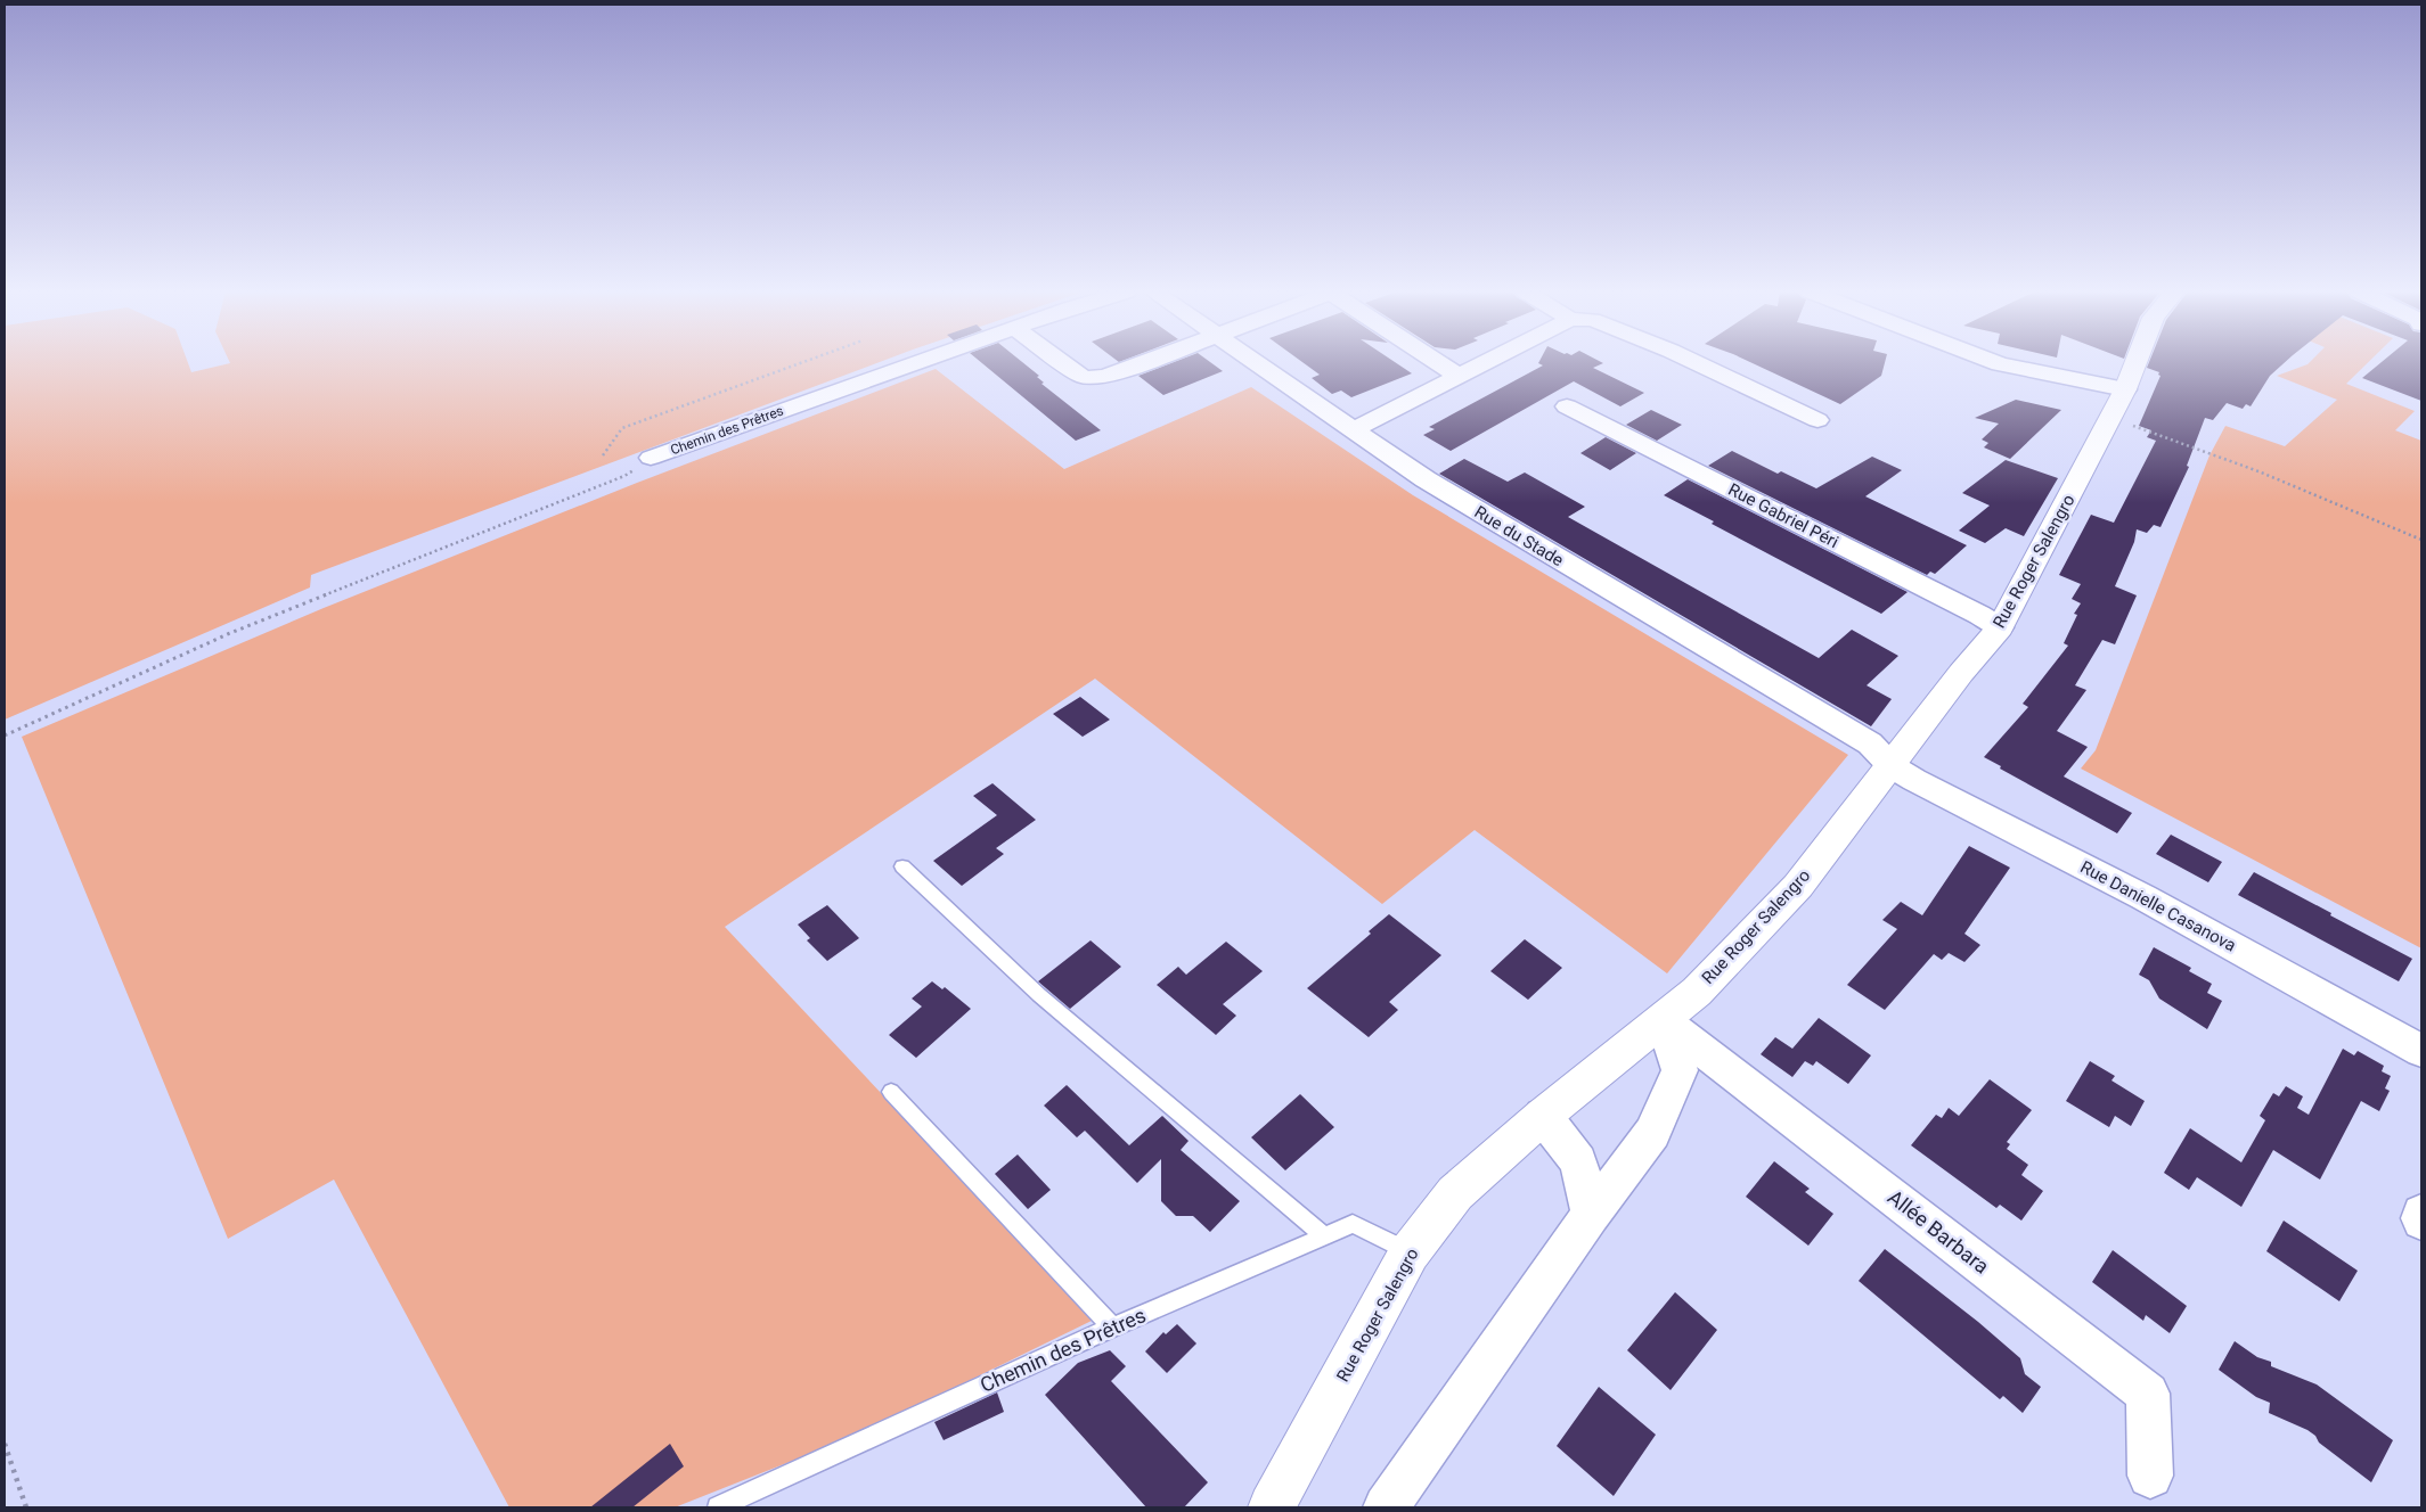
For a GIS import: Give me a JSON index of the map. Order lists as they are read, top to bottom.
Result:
{
  "streets": {
    "street": [
      "Chemin des Prêtres",
      "Rue Gabriel Péri",
      "Rue du Stade",
      "Rue Roger Salengro",
      "Rue Danielle Casanova",
      "Allée Barbara"
    ]
  },
  "crossings": [
    ["Chemin des Prêtres", "Rue Roger Salengro"],
    ["Rue Gabriel Péri", "Rue Roger Salengro"],
    ["Rue du Stade", "Rue Roger Salengro"],
    ["Rue du Stade", "Rue Danielle Casanova"],
    ["Rue Roger Salengro", "Rue Danielle Casanova"],
    ["Rue Roger Salengro", "Allée Barbara"]
  ]
}
